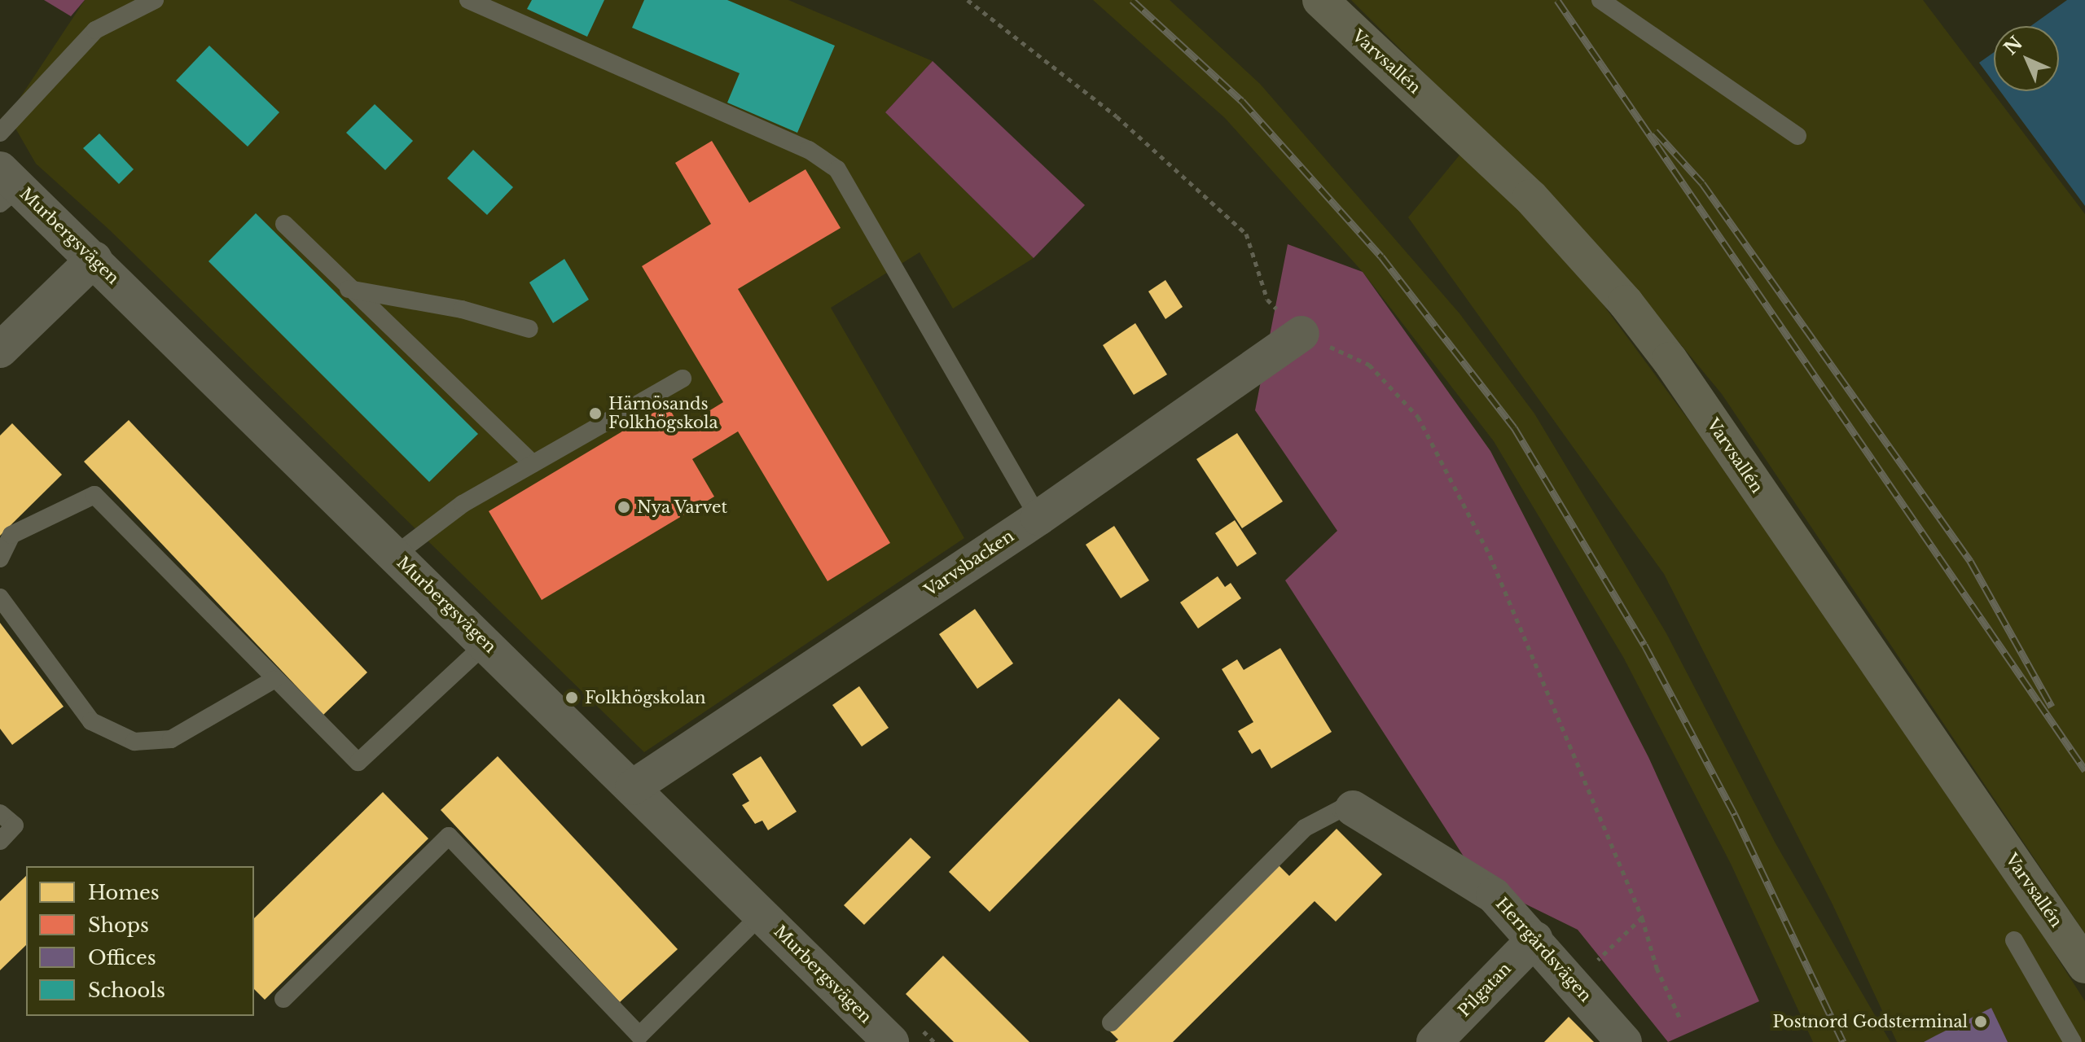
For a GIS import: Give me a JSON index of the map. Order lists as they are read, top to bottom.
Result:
{
  "streets": {
    "street": [
      "Varvsallén",
      "Murbergsvägen",
      "Varvsbacken",
      "Herrgårdsvägen",
      "Pilgatan"
    ]
  },
  "crossings": [
    ["Murbergsvägen", "Varvsbacken"],
    ["Herrgårdsvägen", "Pilgatan"]
  ],
  "places": [
    "Härnösands Folkhögskola",
    "Nya Varvet",
    "Folkhögskolan",
    "Postnord Godsterminal"
  ],
  "legend": [
    "Homes",
    "Shops",
    "Offices",
    "Schools"
  ],
  "north": "top left"
}
